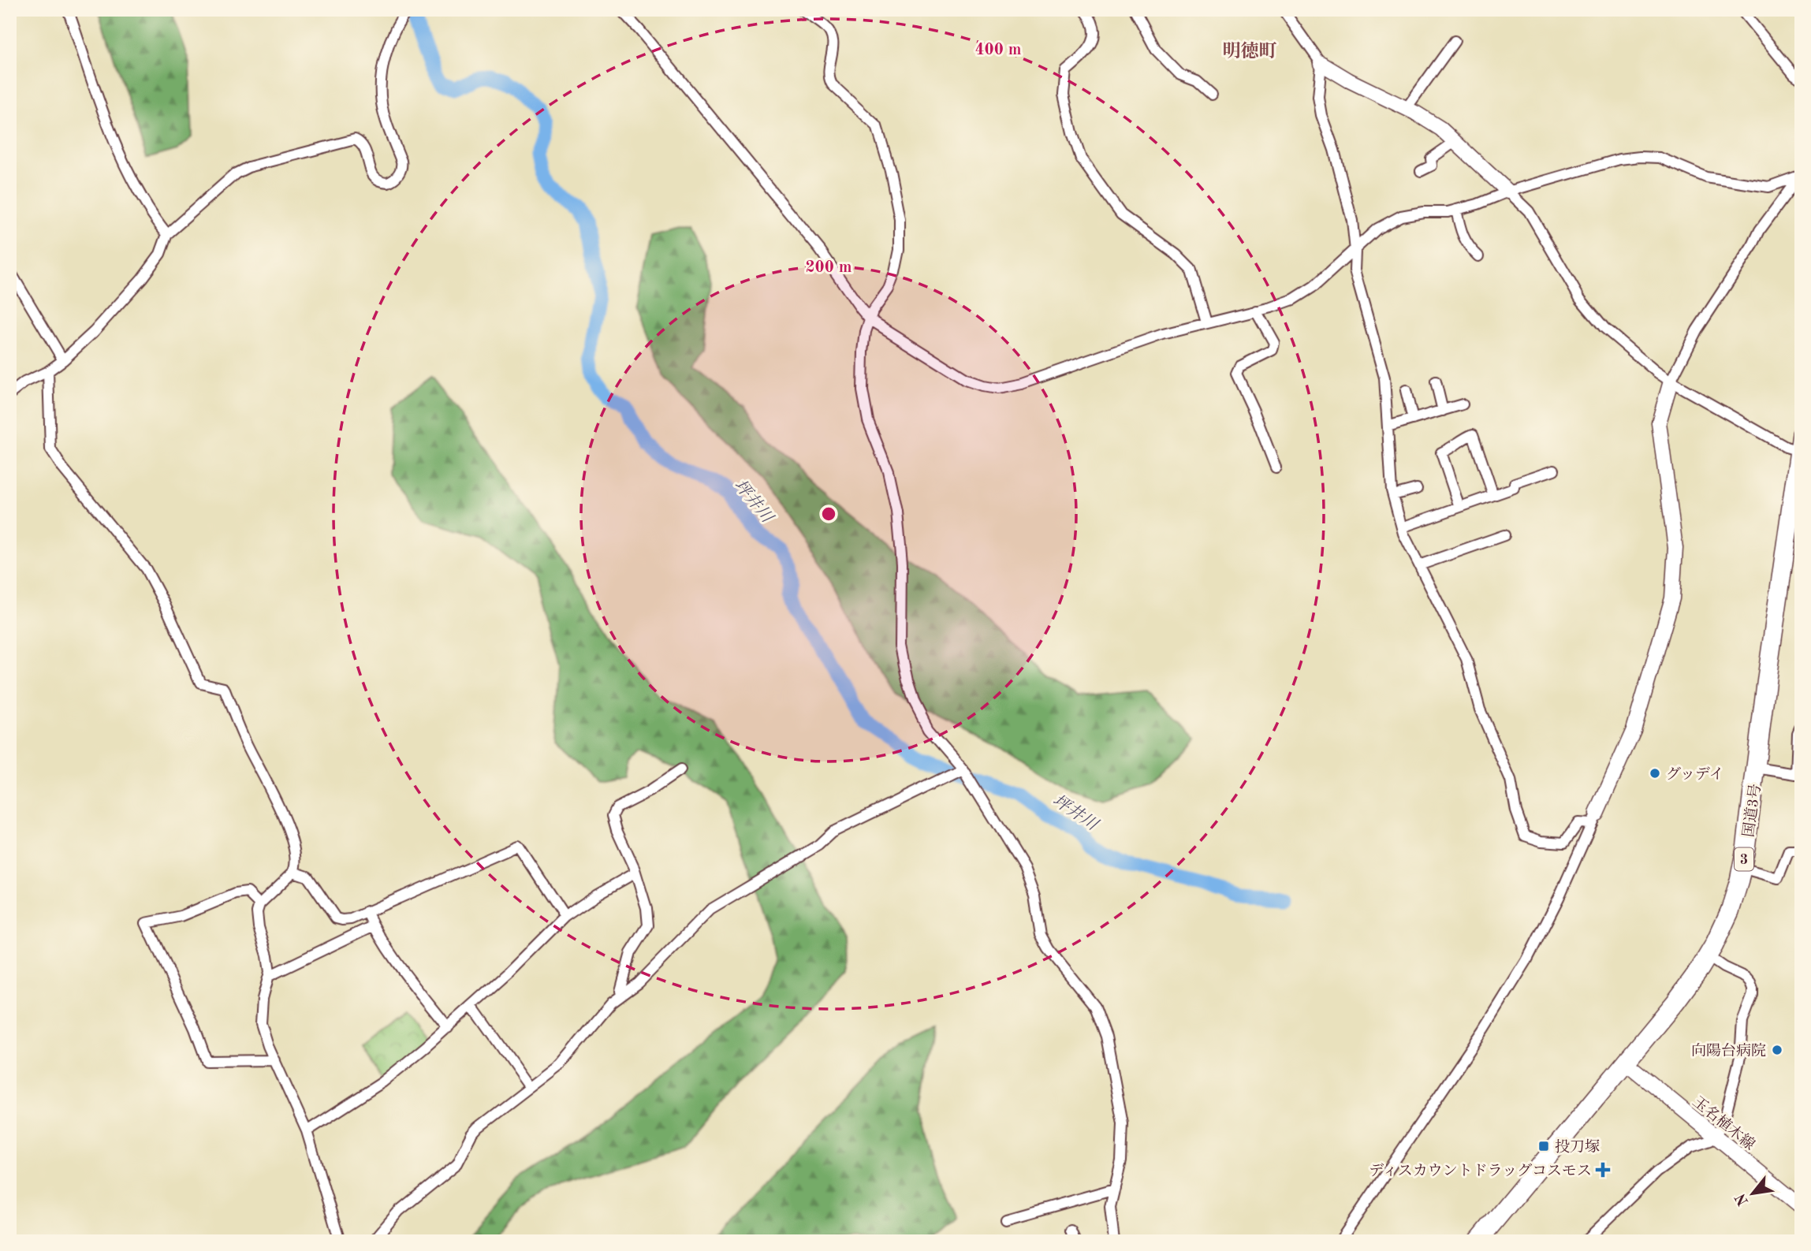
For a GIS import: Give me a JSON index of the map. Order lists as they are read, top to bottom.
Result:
{
  "streets": {
    "highway": ["国道3号", "3"],
    "street": ["玉名植木線"]
  },
  "crossings": [
    ["国道3号", "玉名植木線"]
  ],
  "districts": ["明徳町"],
  "water": ["坪井川"],
  "places": {
    "other": ["グッデイ", "向陽台病院"],
    "transit": ["投刀塚"],
    "health": ["ディスカウントドラッグコスモス"]
  },
  "north": "bottom left",
  "rings": ["400 m", "200 m"]
}
